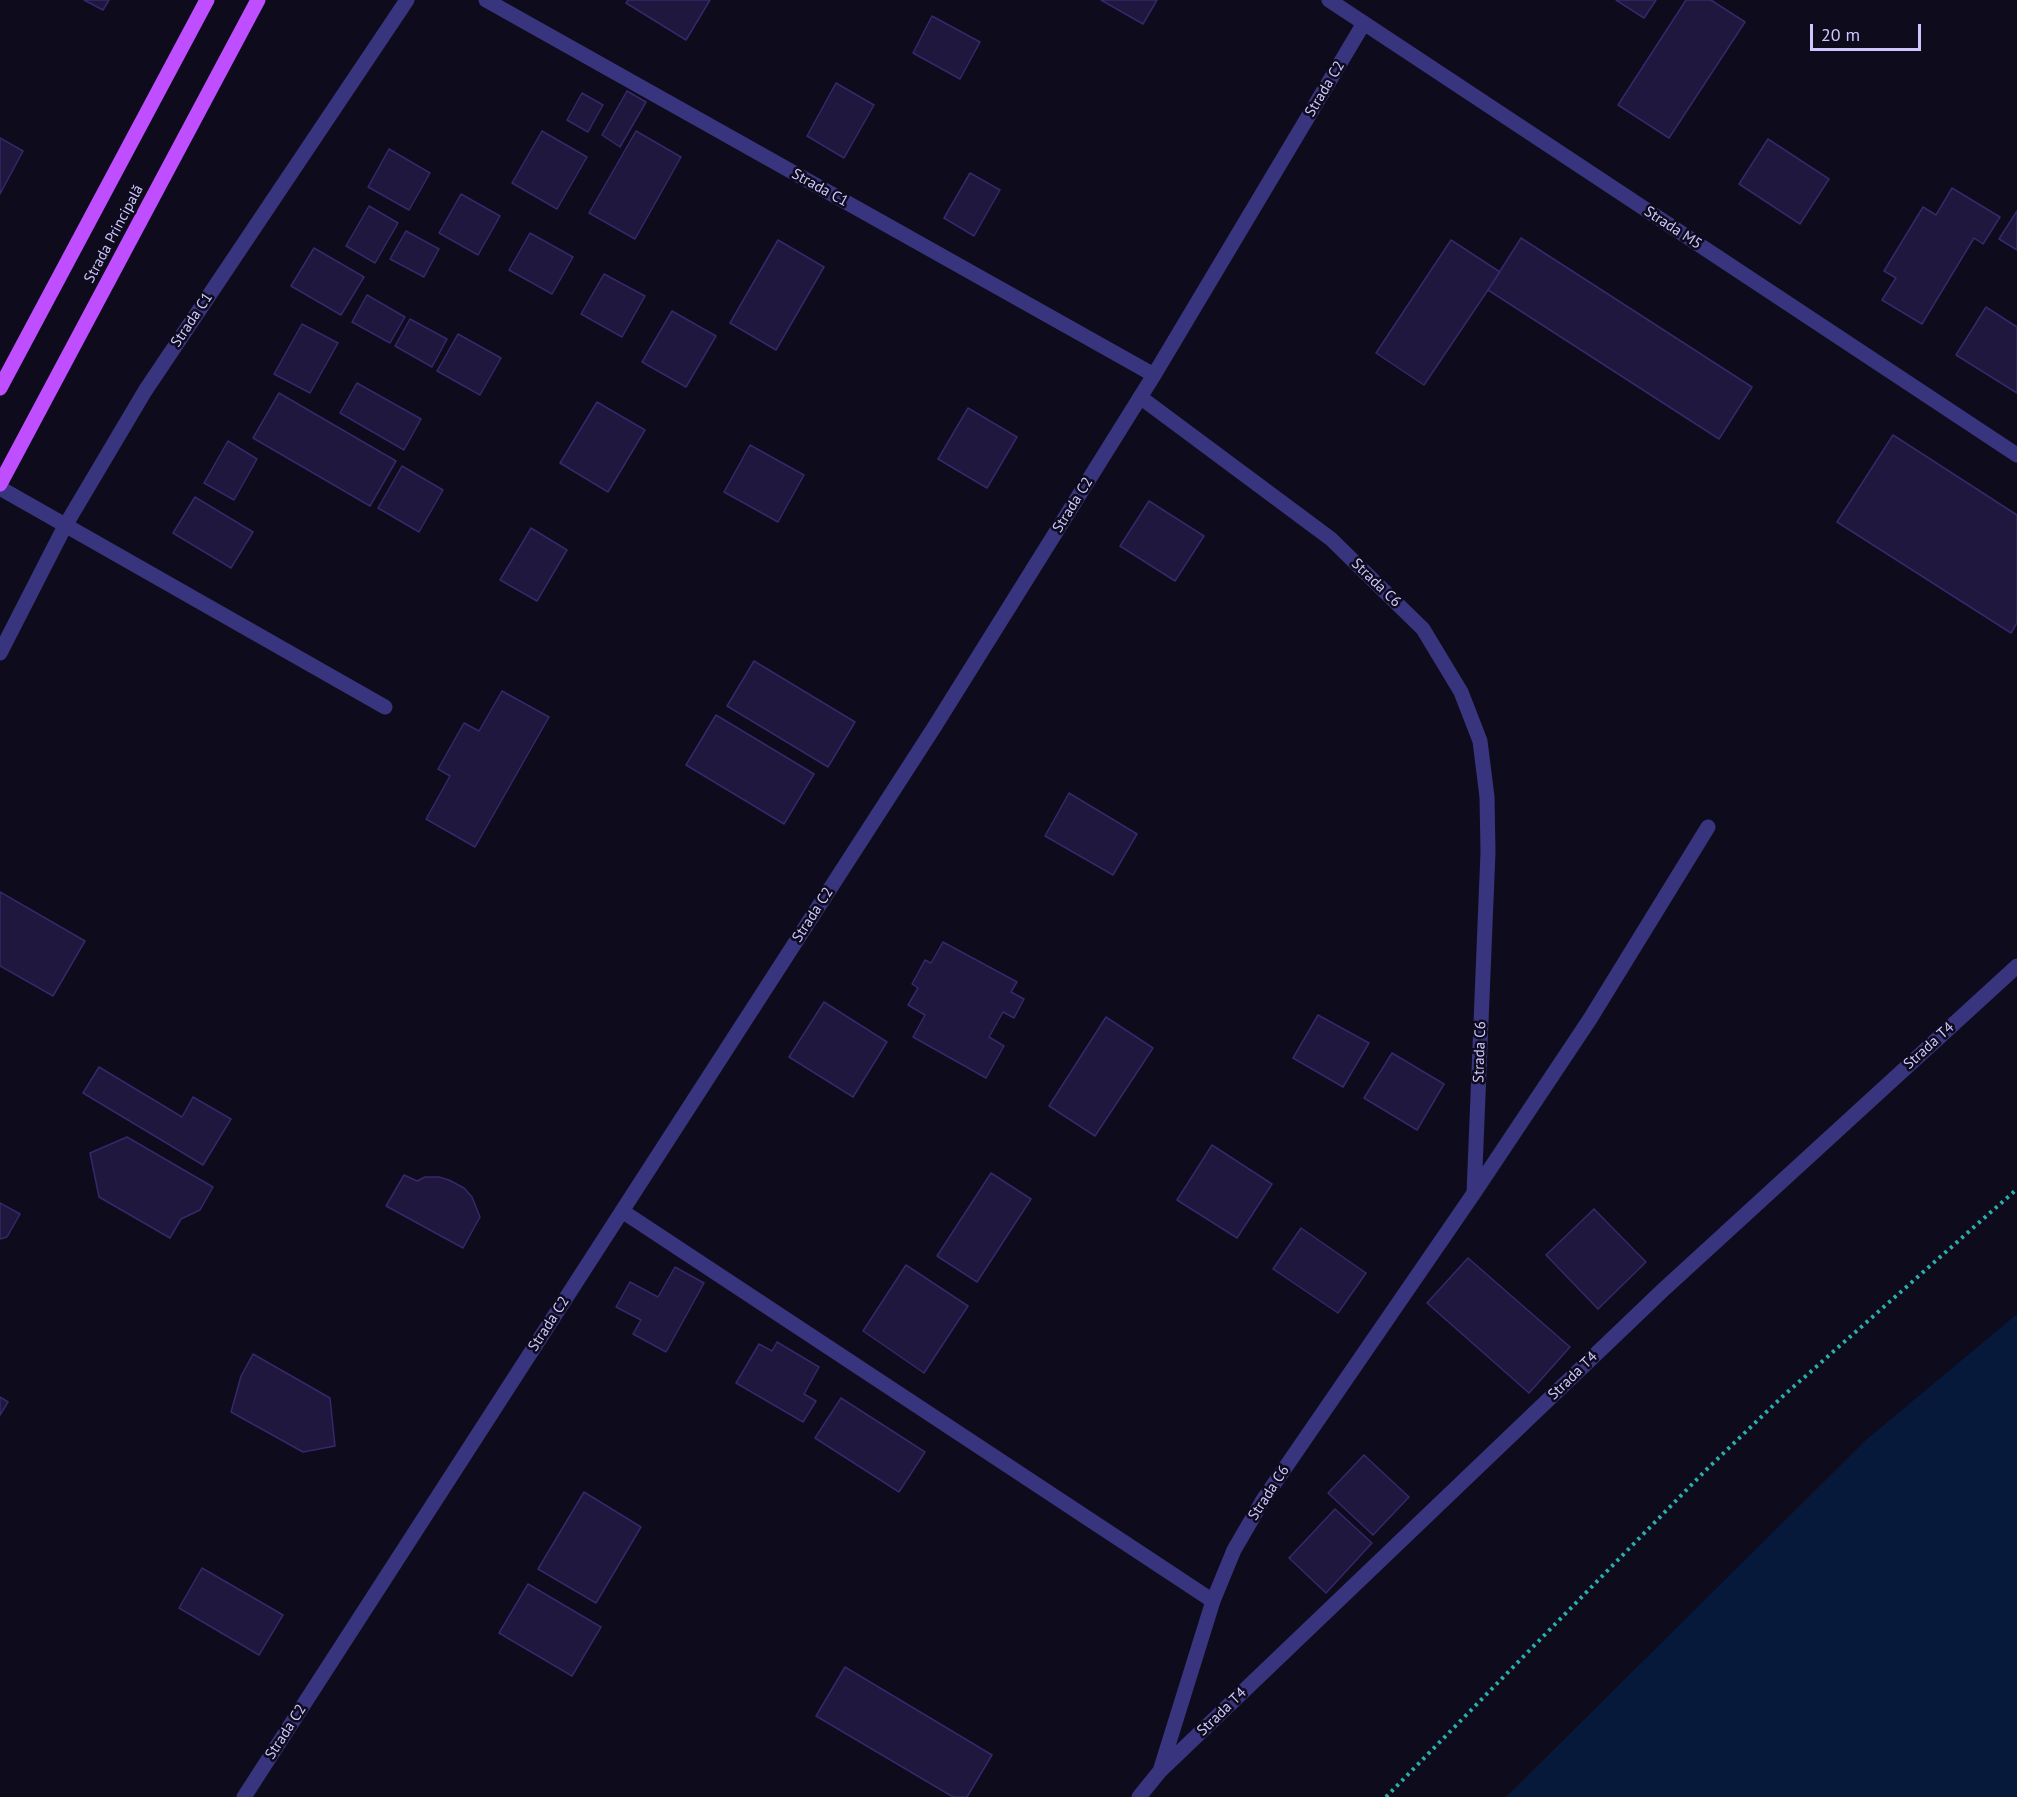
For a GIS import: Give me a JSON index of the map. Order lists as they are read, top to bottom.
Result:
{
  "streets": {
    "main road": ["Strada Principală"],
    "street": [
      "Strada C2",
      "Strada C1",
      "Strada M5",
      "Strada C6",
      "Strada T4"
    ]
  },
  "crossings": [
    ["Strada C2", "Strada C1"],
    ["Strada C2", "Strada M5"],
    ["Strada C2", "Strada C6"],
    ["Strada C6", "Strada T4"]
  ],
  "scale_bar": "20 m"
}
